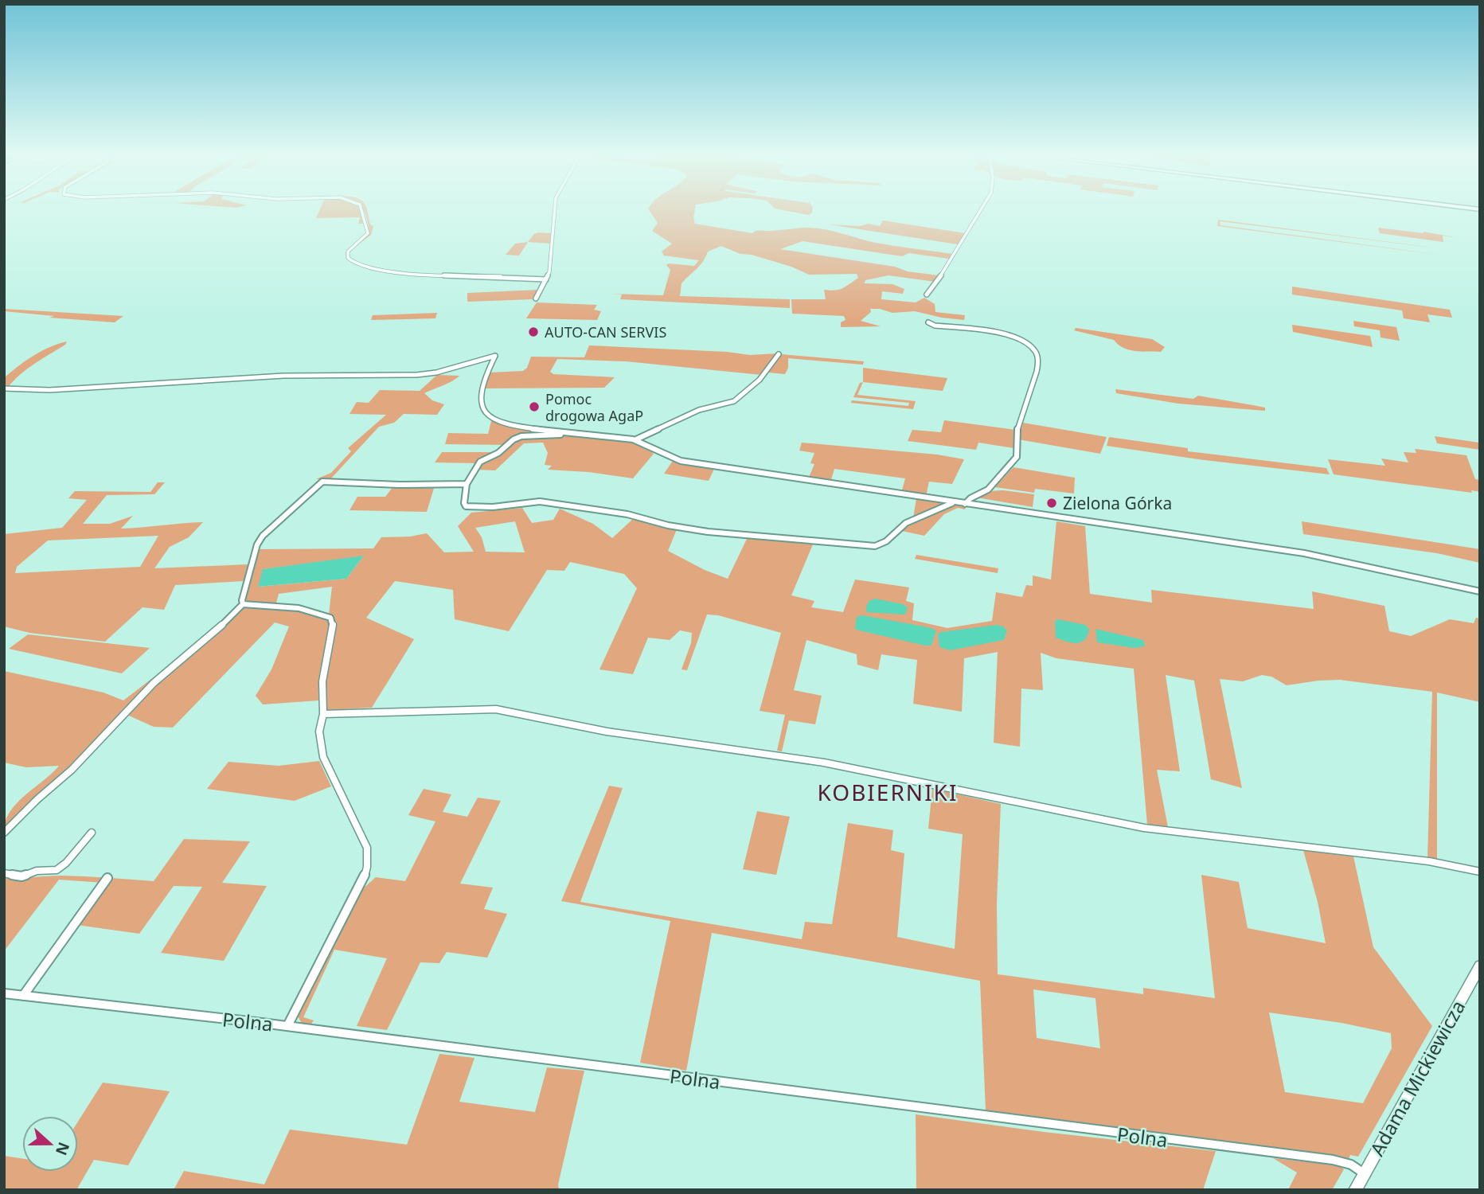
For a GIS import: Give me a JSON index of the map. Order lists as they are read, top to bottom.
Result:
{
  "streets": {
    "street": ["Polna", "Adama Mickiewicza"]
  },
  "crossings": [
    ["Polna", "Adama Mickiewicza"]
  ],
  "districts": ["KOBIERNIKI"],
  "places": ["AUTO-CAN SERVIS", "Pomoc drogowa AgaP", "Zielona Górka"],
  "north": "right"
}
